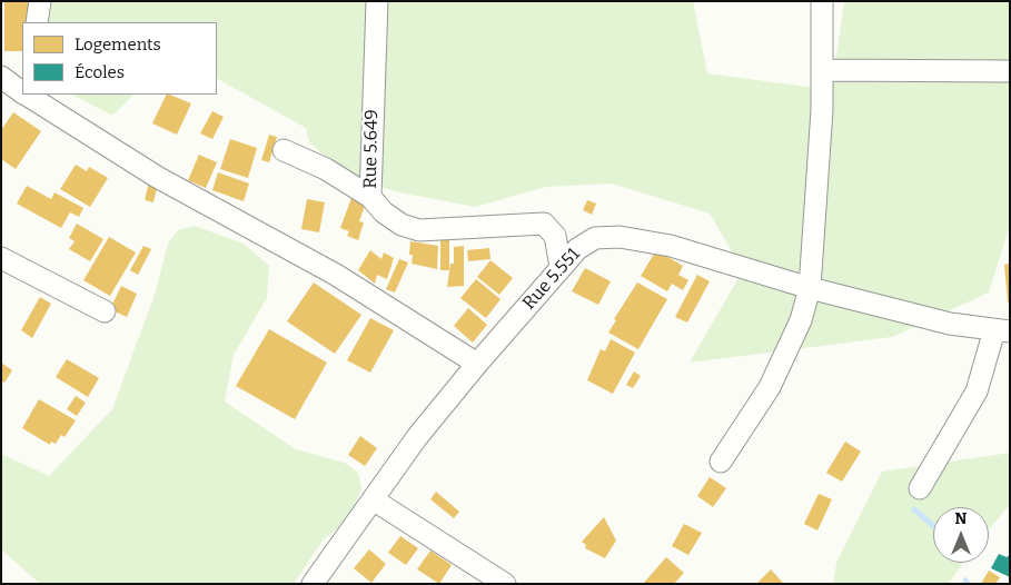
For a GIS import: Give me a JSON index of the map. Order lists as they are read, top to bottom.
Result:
{
  "streets": {
    "street": ["Rue 5.649", "Rue 5.551"]
  },
  "crossings": [
    ["Rue 5.649", "Rue 5.551"]
  ],
  "legend": ["Logements", "Écoles"],
  "north": "top"
}
